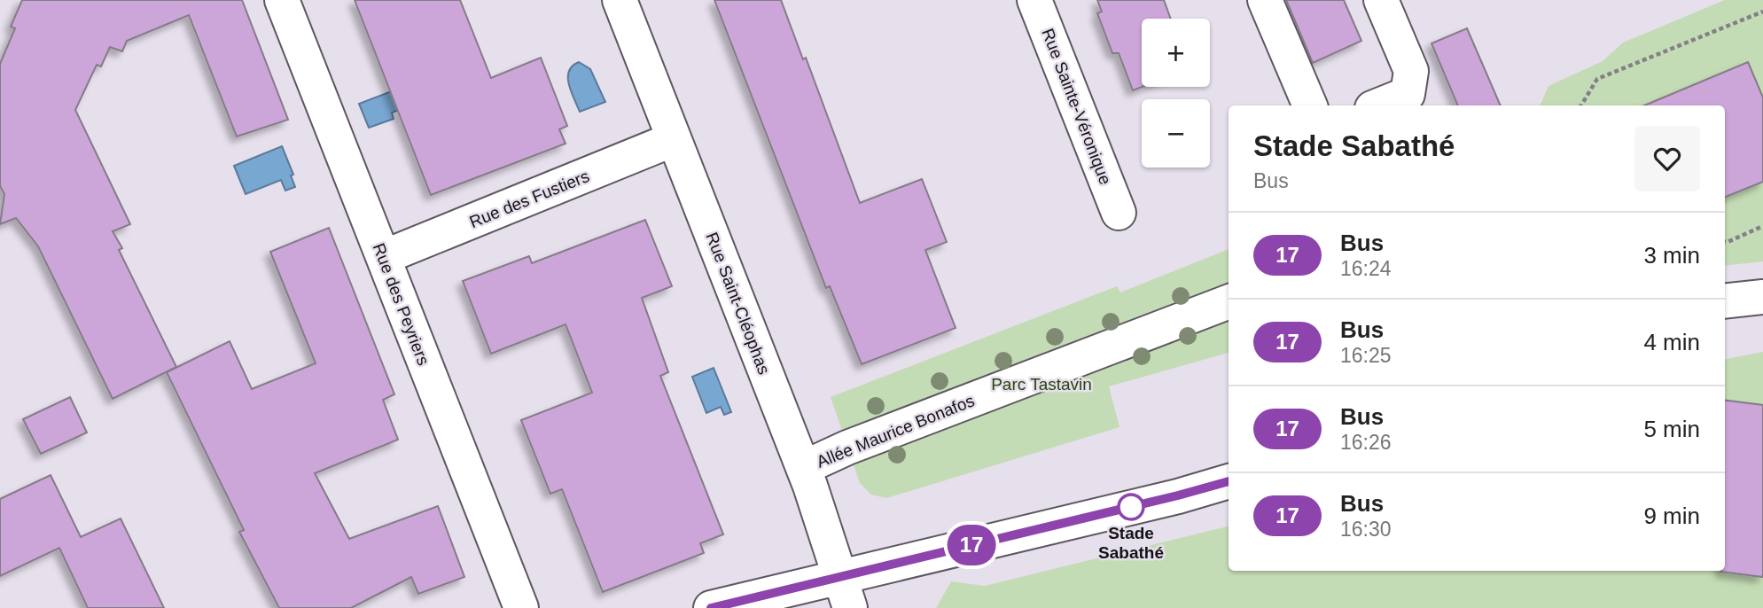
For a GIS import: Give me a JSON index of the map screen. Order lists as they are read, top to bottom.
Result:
{
  "streets": {
    "street": [
      "Rue Sainte-Véronique",
      "Rue des Fustiers",
      "Rue Saint-Cléophas",
      "Rue des Peyriers",
      "Allée Maurice Bonafos"
    ]
  },
  "crossings": [
    ["Rue des Fustiers", "Rue Saint-Cléophas"],
    ["Rue des Fustiers", "Rue des Peyriers"],
    ["Rue Saint-Cléophas", "Allée Maurice Bonafos"]
  ],
  "parks": ["Parc Tastavin"],
  "places": ["Stade Sabathé"],
  "lines": ["bus line 17"],
  "page": {
    "on_map": "17",
    "map_buttons": ["+", "−"],
    "heading": ["Stade Sabathé", "Bus"],
    "list": [
      {
        "mark": "17",
        "name": "Bus",
        "note": "16:24",
        "value": "3 min"
      },
      {
        "mark": "17",
        "name": "Bus",
        "note": "16:25",
        "value": "4 min"
      },
      {
        "mark": "17",
        "name": "Bus",
        "note": "16:26",
        "value": "5 min"
      },
      {
        "mark": "17",
        "name": "Bus",
        "note": "16:30",
        "value": "9 min"
      }
    ]
  }
}
